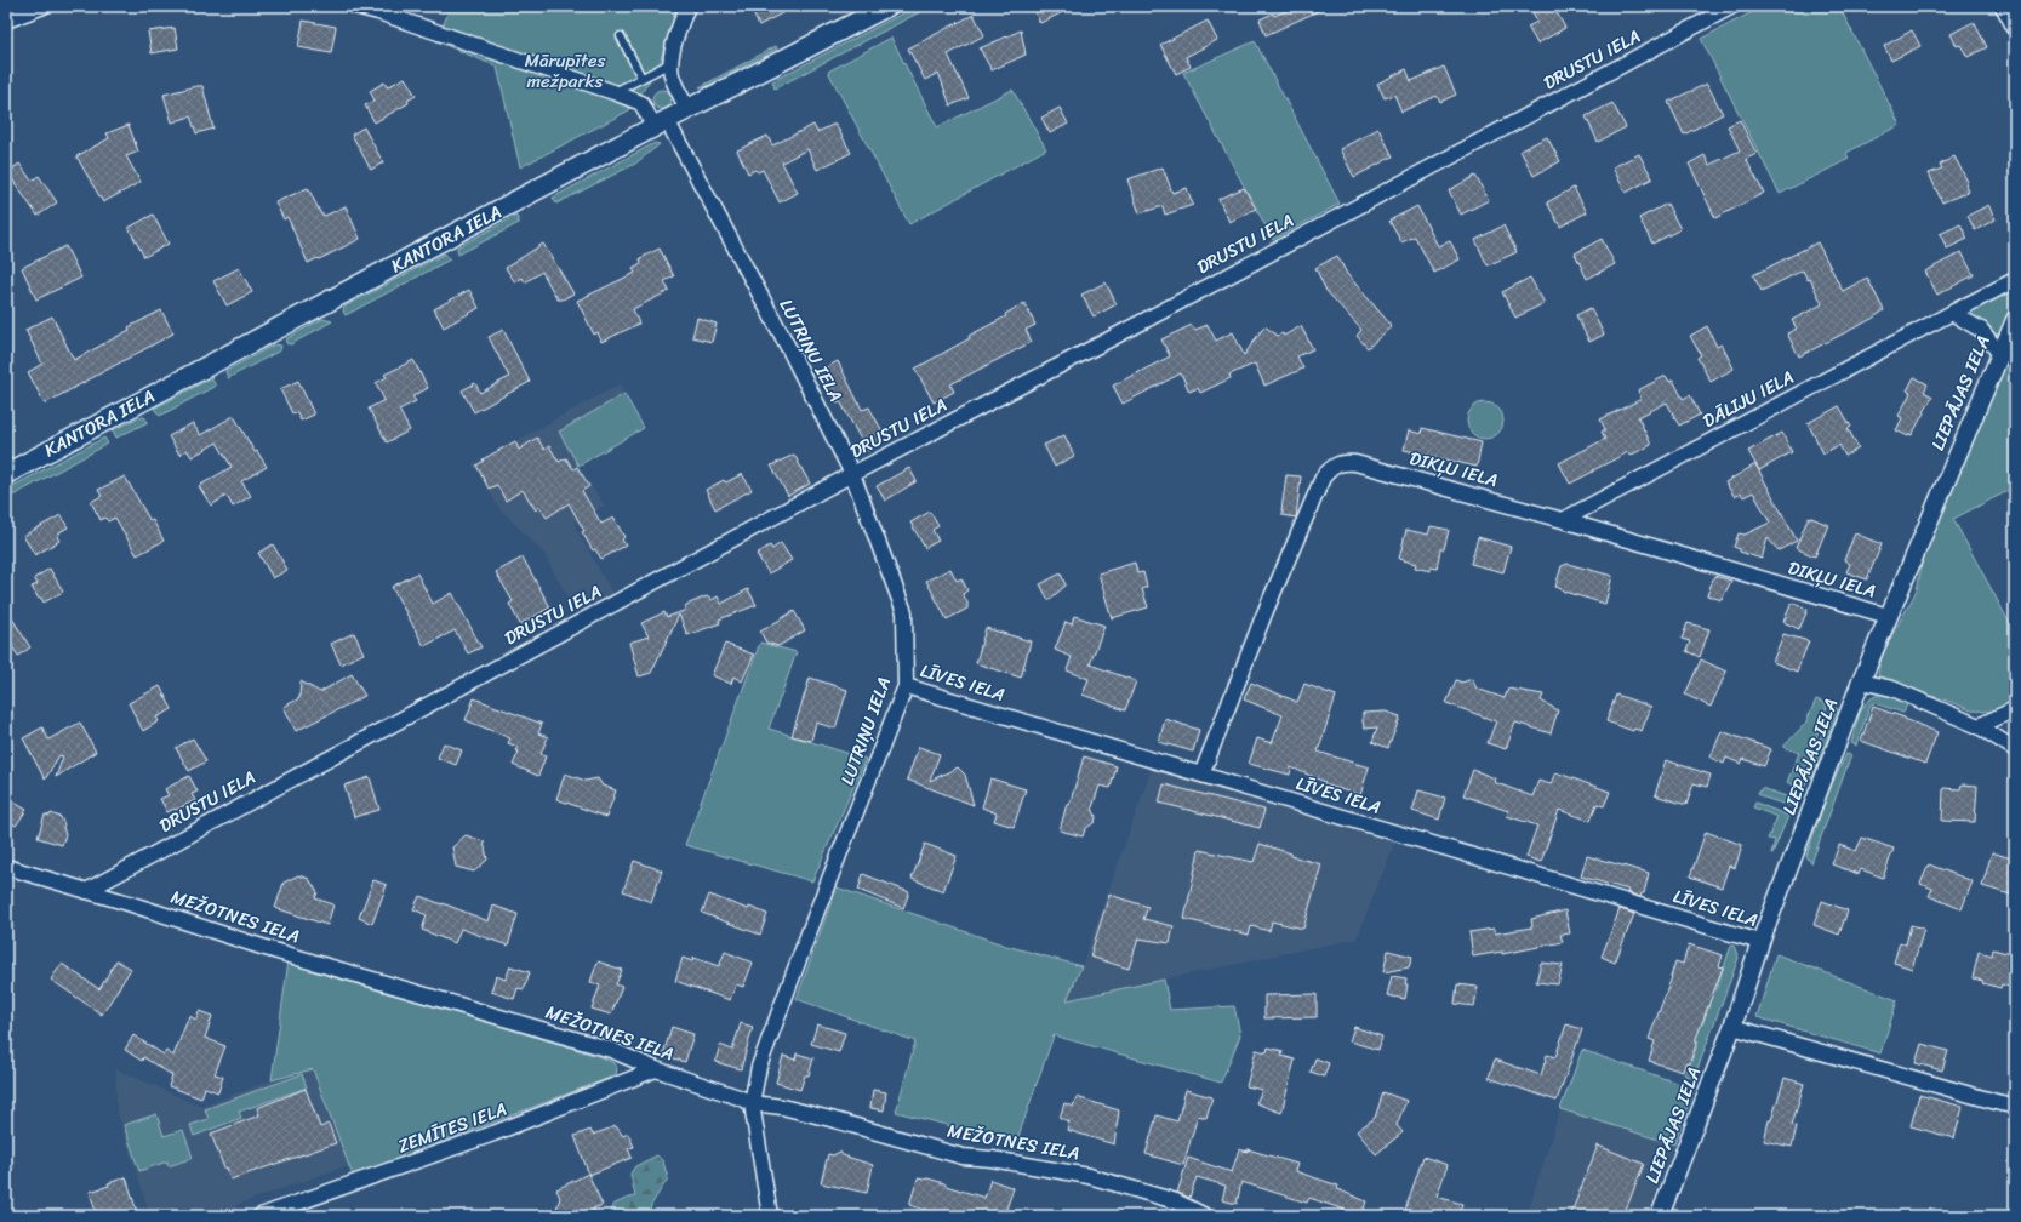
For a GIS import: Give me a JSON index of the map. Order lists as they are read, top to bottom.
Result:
{
  "streets": {
    "main road": ["KANTORA IELA"],
    "street": [
      "DRUSTU IELA",
      "LUTRIŅU IELA",
      "LIEPĀJAS IELA",
      "DĀLIJU IELA",
      "DIKĻU IELA",
      "LĪVES IELA",
      "MEŽOTNES IELA",
      "ZEMĪTES IELA"
    ]
  },
  "crossings": [
    ["DRUSTU IELA", "LUTRIŅU IELA"],
    ["DRUSTU IELA", "MEŽOTNES IELA"],
    ["KANTORA IELA", "LUTRIŅU IELA"],
    ["LUTRIŅU IELA", "LĪVES IELA"],
    ["LUTRIŅU IELA", "MEŽOTNES IELA"],
    ["LIEPĀJAS IELA", "DIKĻU IELA"],
    ["LIEPĀJAS IELA", "LĪVES IELA"],
    ["DĀLIJU IELA", "DIKĻU IELA"],
    ["DIKĻU IELA", "LĪVES IELA"],
    ["MEŽOTNES IELA", "ZEMĪTES IELA"]
  ],
  "parks": ["Mārupītes mežparks"]
}
